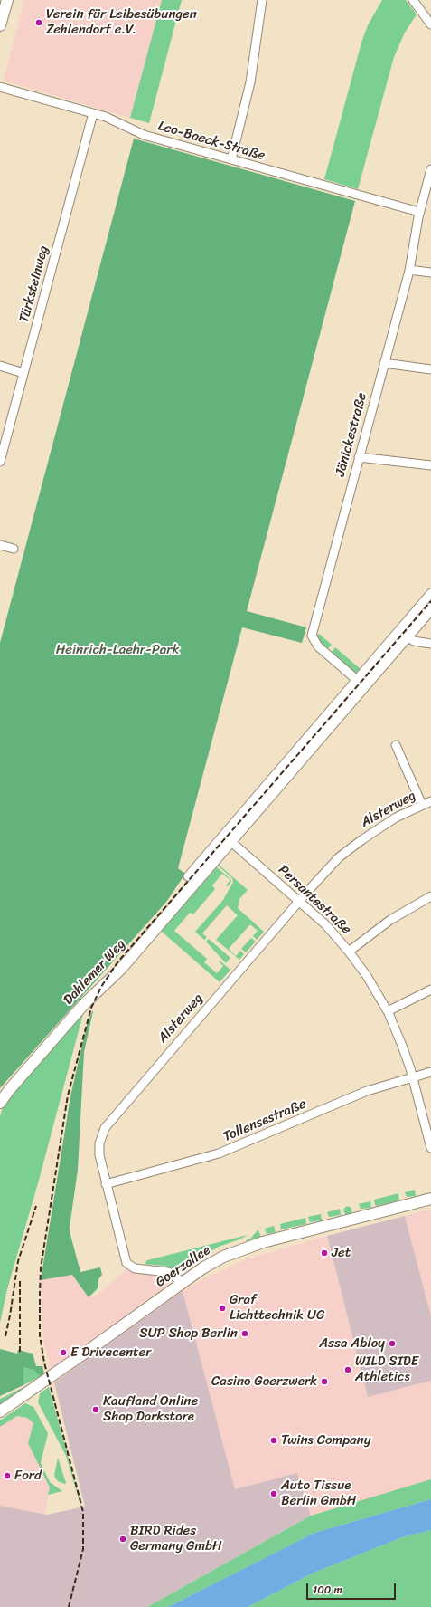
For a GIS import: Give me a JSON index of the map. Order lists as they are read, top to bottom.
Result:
{
  "streets": {
    "main road": ["Dahlemer Weg", "Goerzallee"],
    "street": [
      "Leo-Baeck-Straße",
      "Türksteinweg",
      "Jänickestraße",
      "Alsterweg",
      "Persantestraße",
      "Tollensestraße"
    ]
  },
  "crossings": [
    ["Leo-Baeck-Straße", "Türksteinweg"],
    ["Leo-Baeck-Straße", "Jänickestraße"],
    ["Jänickestraße", "Dahlemer Weg"],
    ["Alsterweg", "Persantestraße"],
    ["Alsterweg", "Tollensestraße"],
    ["Alsterweg", "Goerzallee"],
    ["Persantestraße", "Dahlemer Weg"],
    ["Persantestraße", "Tollensestraße"]
  ],
  "parks": ["Heinrich-Laehr-Park"],
  "places": [
    "Verein für Leibesübungen Zehlendorf e.V.",
    "Jet",
    "Graf Lichttechnik UG",
    "SUP Shop Berlin",
    "Assa Abloy",
    "E Drivecenter",
    "WILD SIDE Athletics",
    "Casino Goerzwerk",
    "Kaufland Online Shop Darkstore",
    "Twins Company",
    "Ford",
    "Auto Tissue Berlin GmbH",
    "BIRD Rides Germany GmbH"
  ],
  "scale_bar": "100 m"
}
